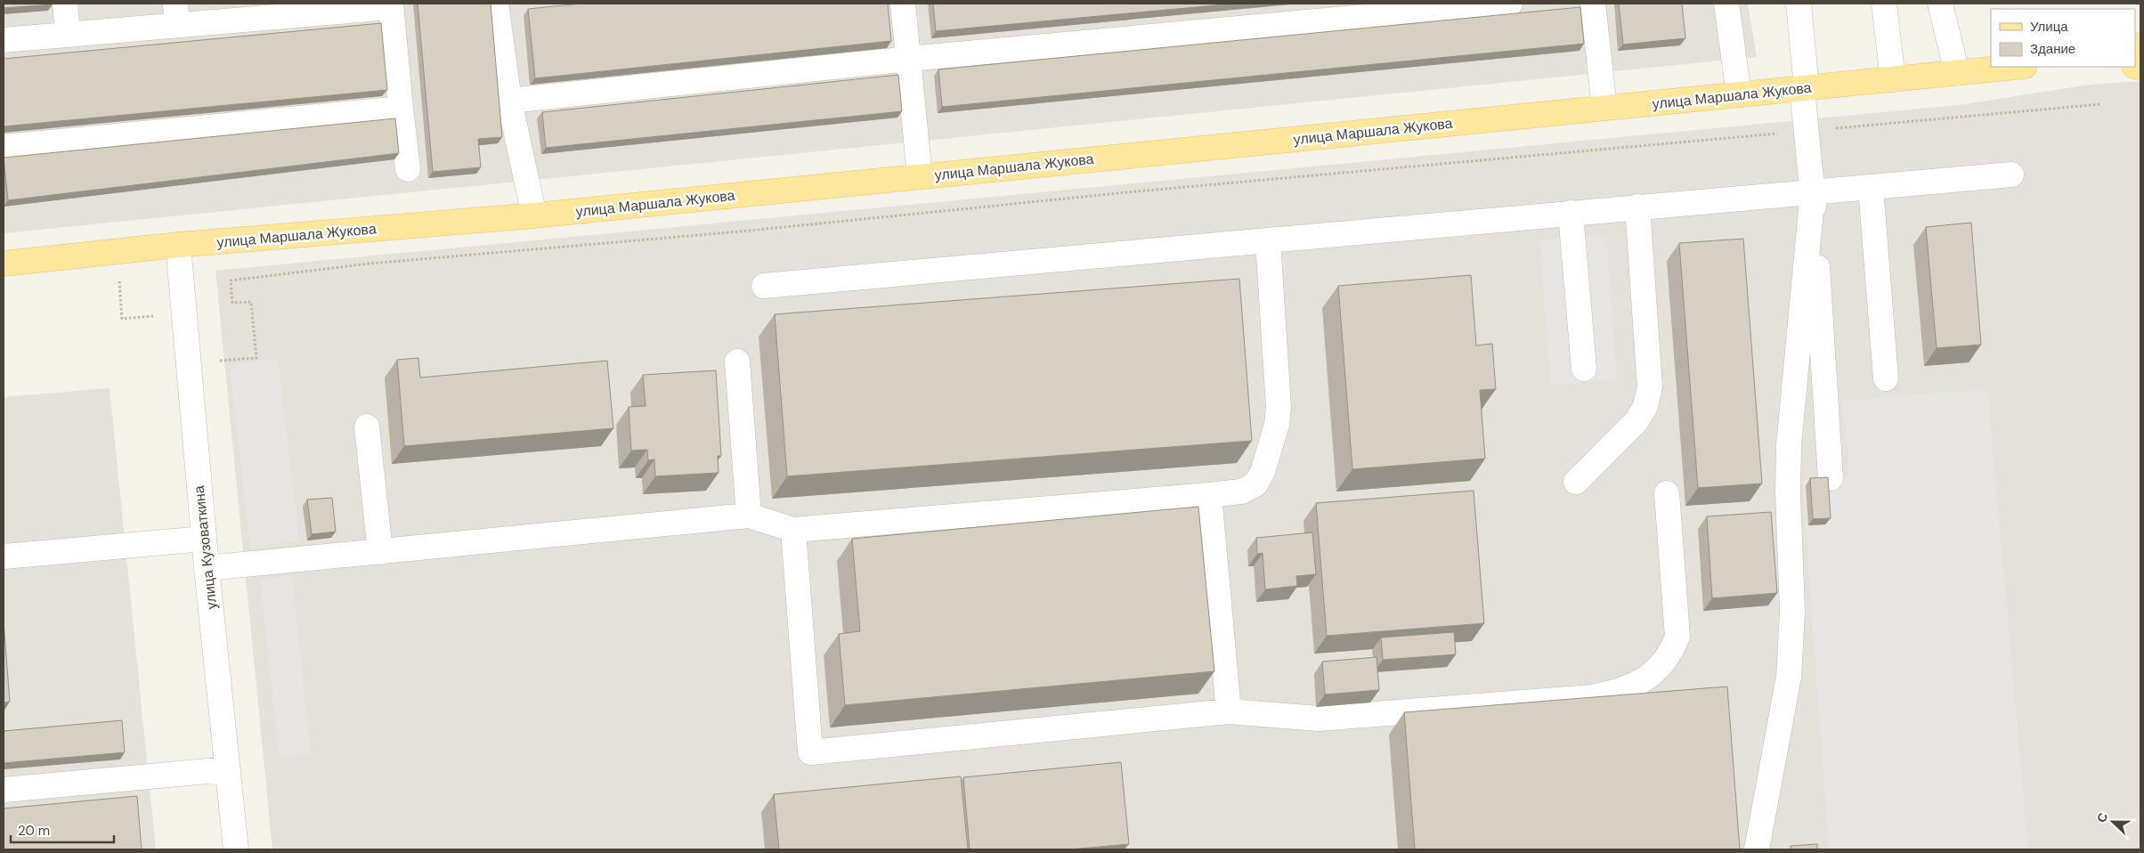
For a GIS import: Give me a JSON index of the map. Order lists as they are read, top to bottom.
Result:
{
  "streets": {
    "main road": ["улица Маршала Жукова"],
    "street": ["улица Кузоваткина"]
  },
  "crossings": [
    ["улица Маршала Жукова", "улица Кузоваткина"]
  ],
  "legend": ["Улица", "Здание"],
  "scale_bar": "20 m",
  "north": "left"
}
